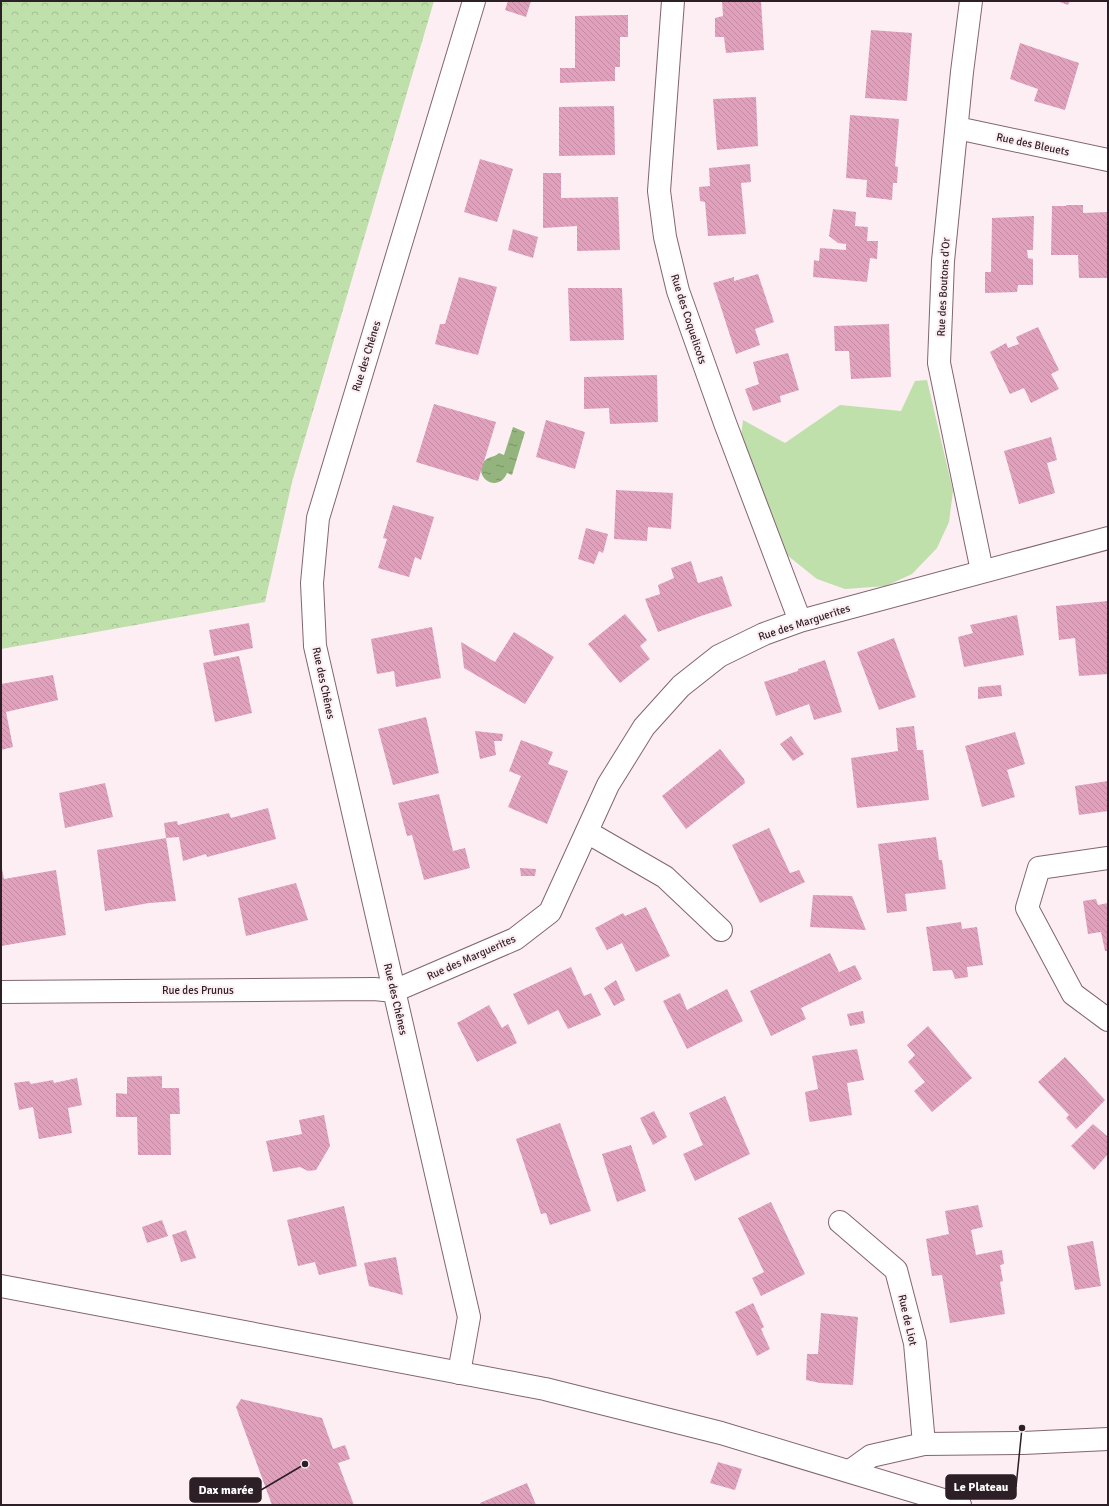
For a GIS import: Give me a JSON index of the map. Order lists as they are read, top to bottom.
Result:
{
  "streets": {
    "street": [
      "Rue des Bleuets",
      "Rue des Boutons d'Or",
      "Rue des Coquelicots",
      "Rue des Chênes",
      "Rue des Marguerites",
      "Rue des Prunus",
      "Rue de Liot"
    ]
  },
  "crossings": [
    ["Rue des Bleuets", "Rue des Boutons d'Or"],
    ["Rue des Boutons d'Or", "Rue des Marguerites"],
    ["Rue des Coquelicots", "Rue des Marguerites"],
    ["Rue des Chênes", "Rue des Marguerites"],
    ["Rue des Chênes", "Rue des Prunus"],
    ["Rue des Marguerites", "Rue des Prunus"]
  ],
  "places": ["Le Plateau", "Dax marée"]
}
